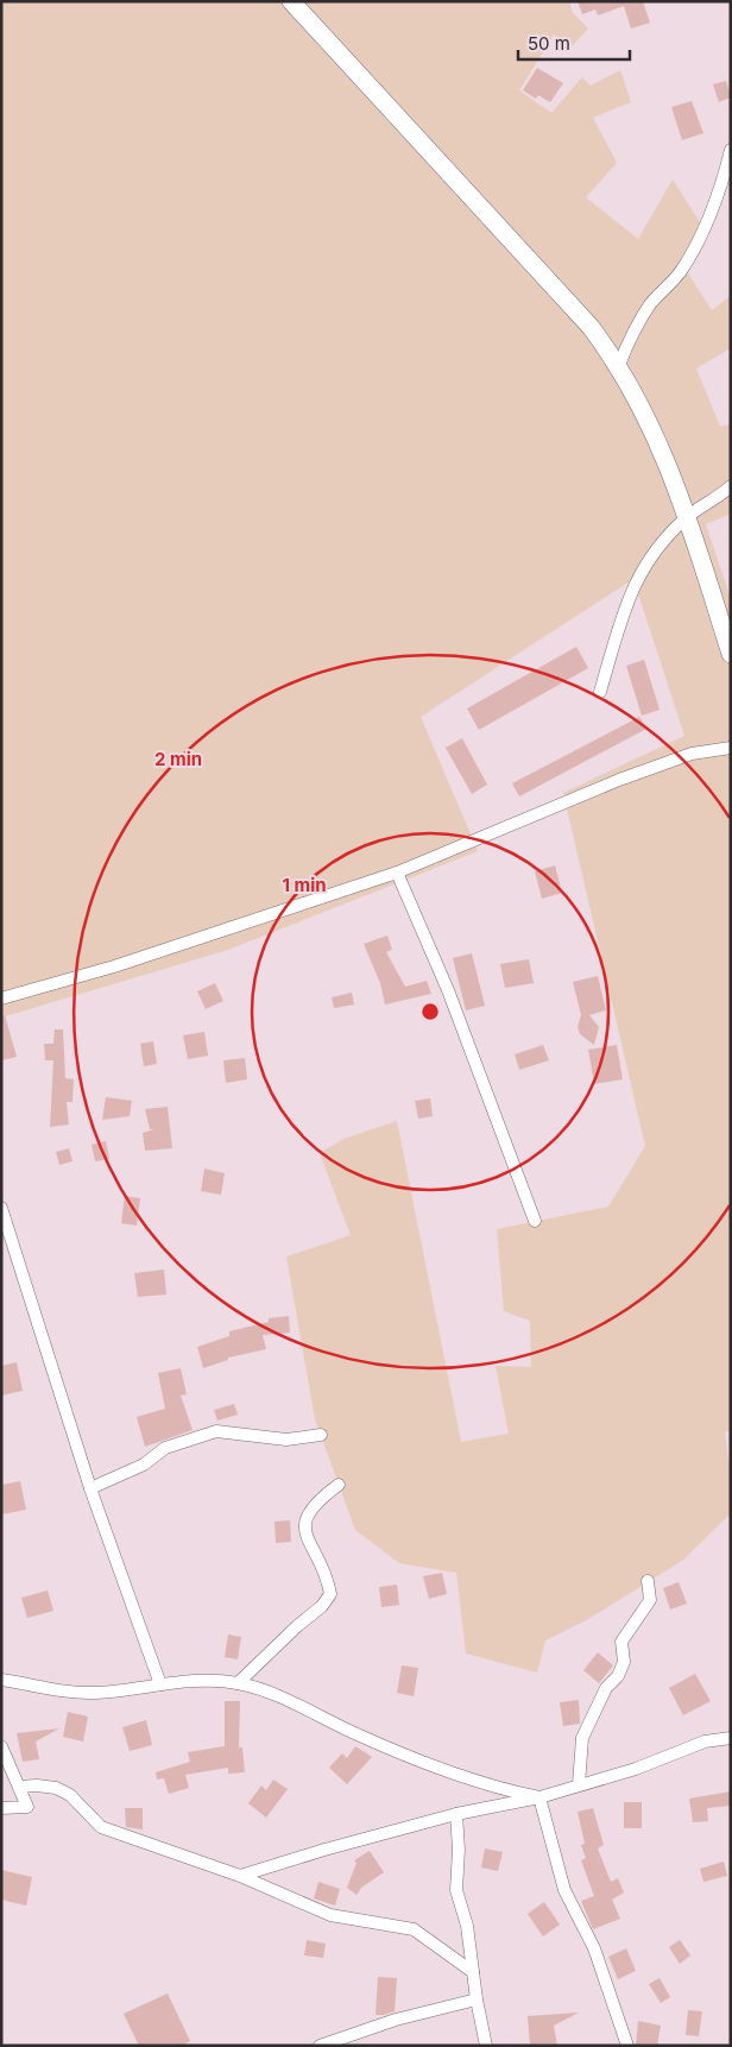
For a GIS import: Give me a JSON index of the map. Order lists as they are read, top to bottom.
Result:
{
  "scale_bar": "50 m",
  "rings": ["2 min", "1 min"]
}
